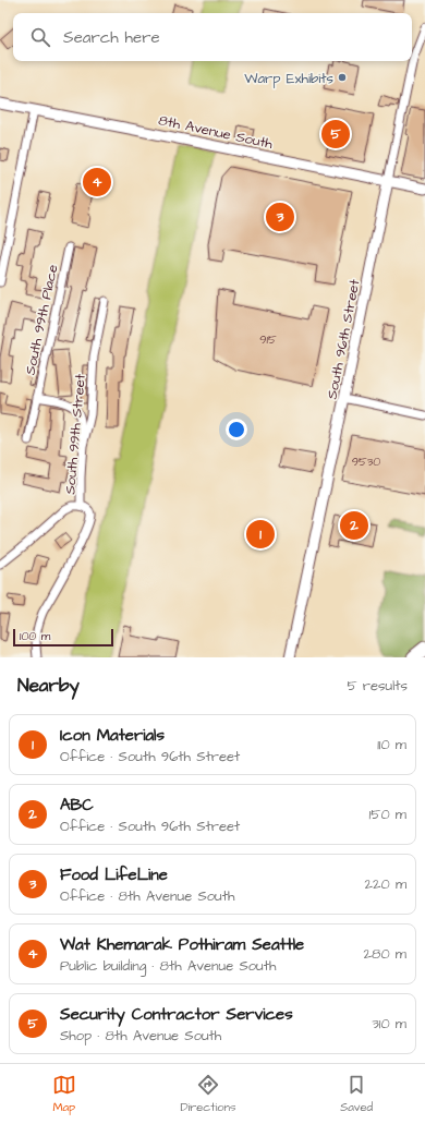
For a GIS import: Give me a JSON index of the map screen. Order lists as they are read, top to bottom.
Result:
{
  "streets": {
    "street": [
      "8th Avenue South",
      "South 99th Place",
      "South 96th Street",
      "South 99th Street"
    ]
  },
  "crossings": [
    ["8th Avenue South", "South 96th Street"],
    ["South 99th Place", "South 99th Street"]
  ],
  "places": ["Warp Exhibits"],
  "house_numbers": ["915", "9530"],
  "scale_bar": "100 m",
  "page": {
    "search": "Search here",
    "pins": [
      "5",
      "4",
      "3",
      "2",
      "1"
    ],
    "scale": "100 m",
    "heading": ["Nearby", "5 results"],
    "list": [
      {
        "mark": "1",
        "name": "Icon Materials",
        "note": "Office · South 96th Street",
        "value": "110 m"
      },
      {
        "mark": "2",
        "name": "ABC",
        "note": "Office · South 96th Street",
        "value": "150 m"
      },
      {
        "mark": "3",
        "name": "Food LifeLine",
        "note": "Office · 8th Avenue South",
        "value": "220 m"
      },
      {
        "mark": "4",
        "name": "Wat Khemarak Pothiram Seattle",
        "note": "Public building · 8th Avenue South",
        "value": "280 m"
      },
      {
        "mark": "5",
        "name": "Security Contractor Services",
        "note": "Shop · 8th Avenue South",
        "value": "310 m"
      }
    ],
    "nav": ["Map", "Directions", "Saved"]
  }
}
